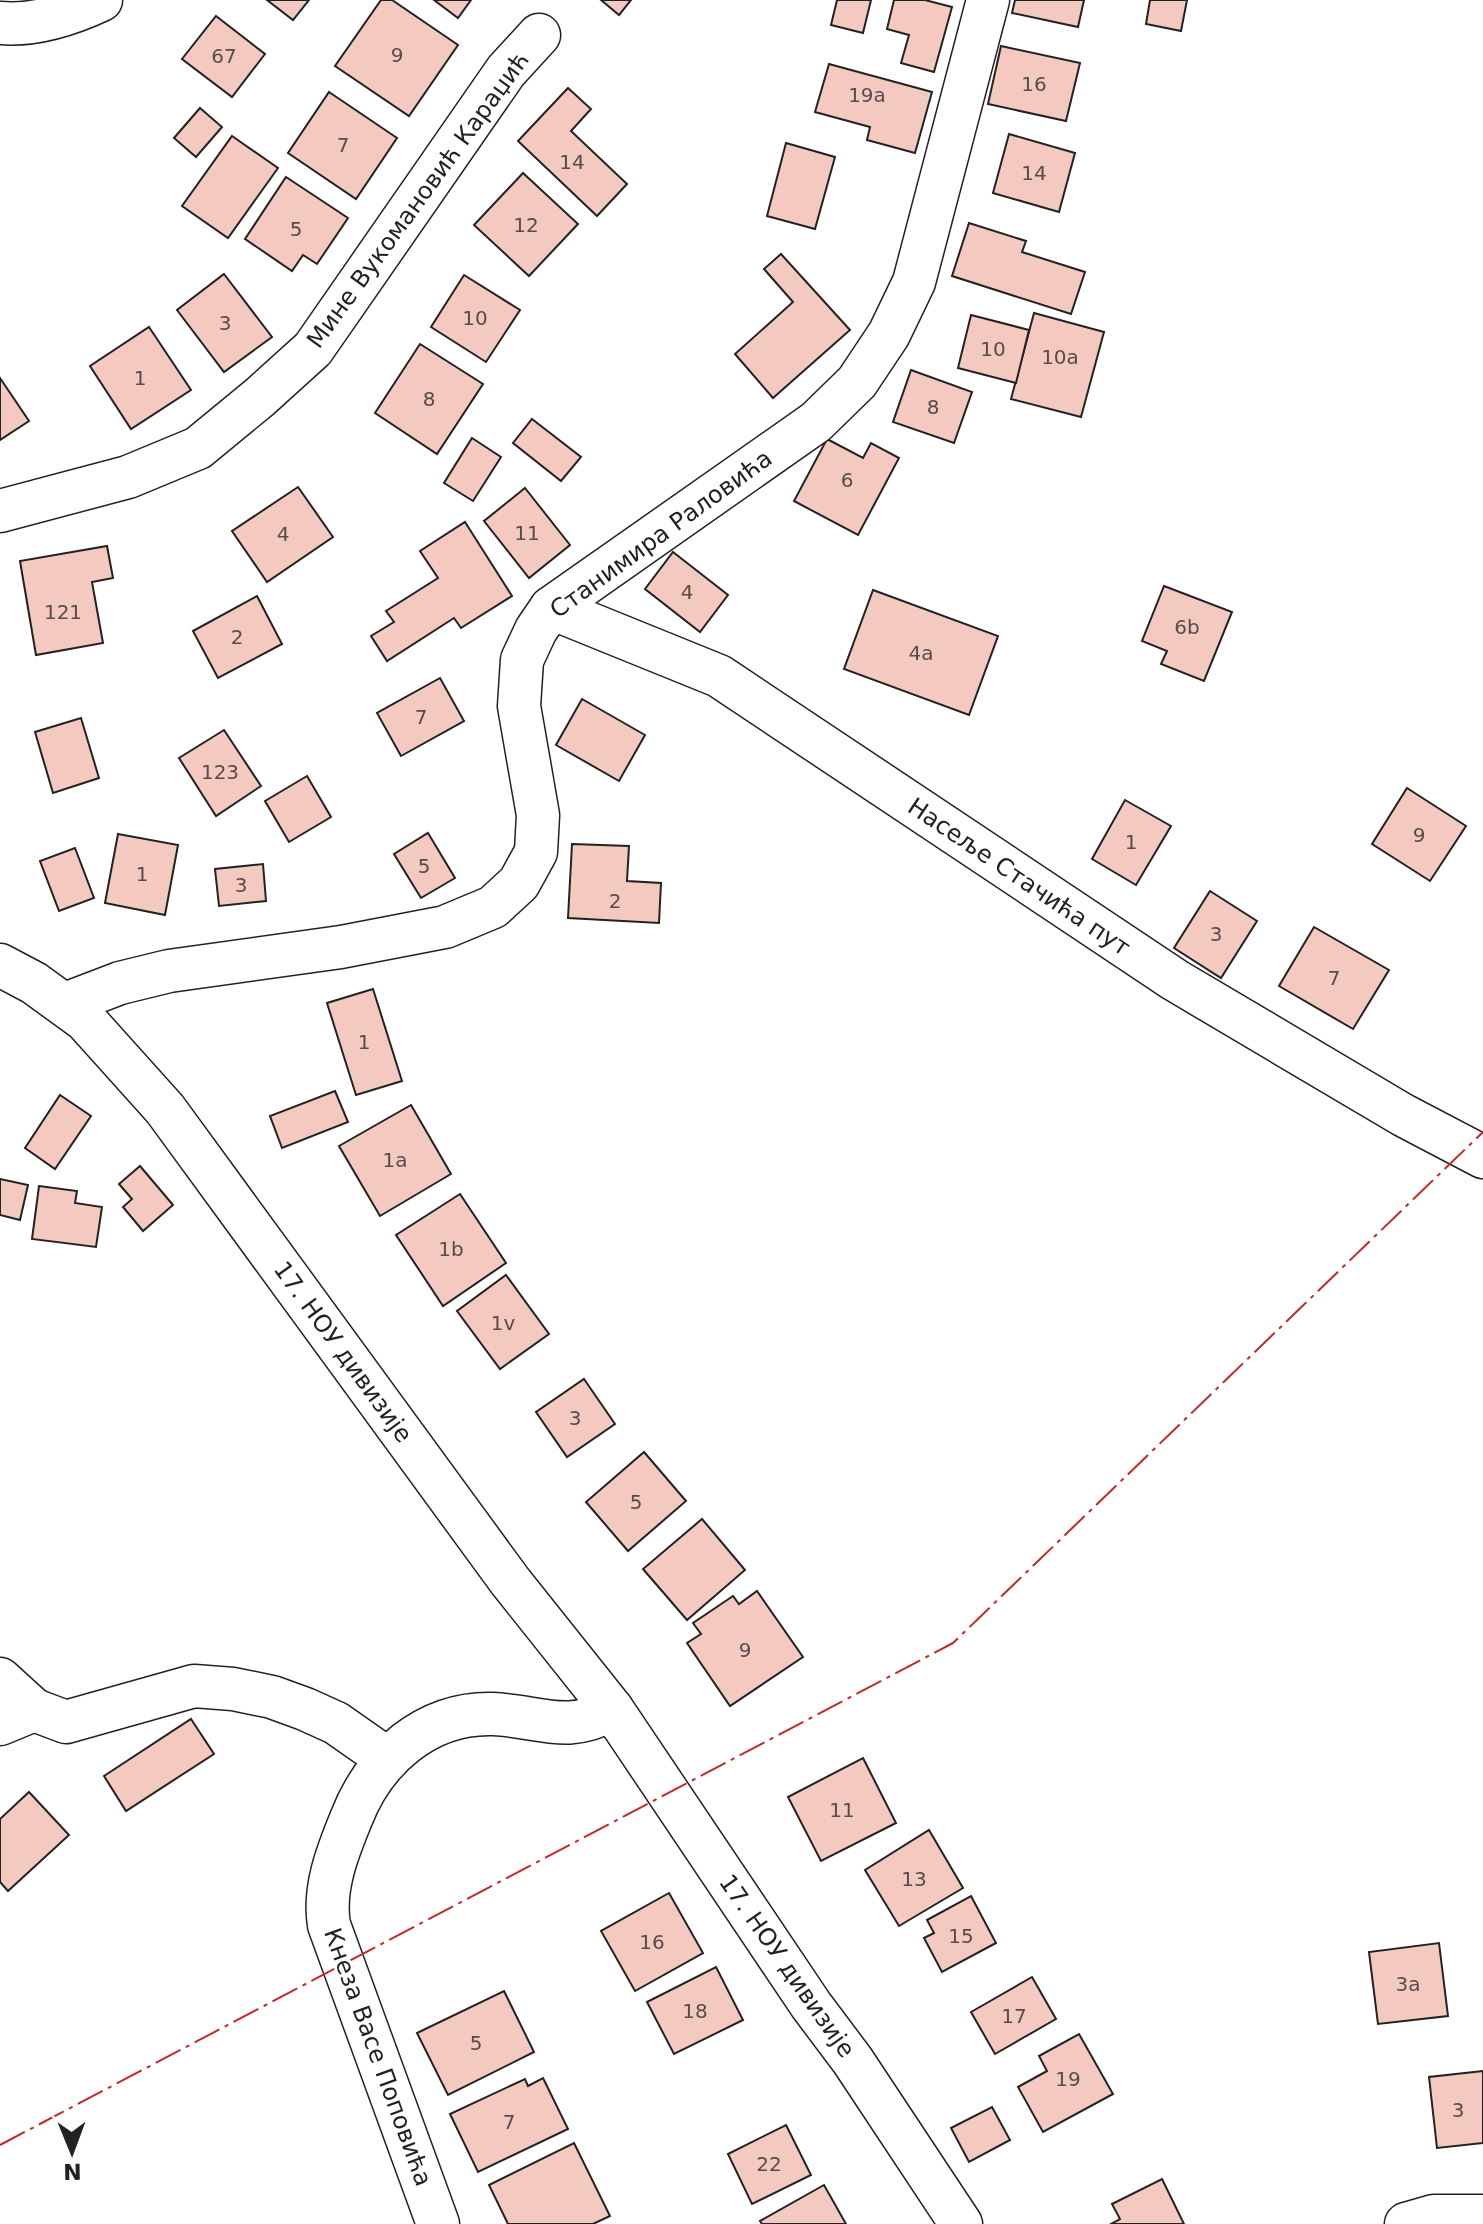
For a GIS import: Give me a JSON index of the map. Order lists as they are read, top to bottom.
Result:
{
  "streets": {
    "street": [
      "Мине Вукомановић Караџић",
      "Станимира Раловића",
      "Насеље Стачића пут",
      "17. НОУ дивизије",
      "Кнеза Васе Поповића"
    ]
  },
  "crossings": [
    ["Станимира Раловића", "Насеље Стачића пут"],
    ["Станимира Раловића", "17. НОУ дивизије"]
  ],
  "house_numbers": [
    "9",
    "67",
    "16",
    "19a",
    "7",
    "14",
    "14",
    "12",
    "5",
    "10",
    "3",
    "10",
    "10a",
    "1",
    "8",
    "8",
    "6",
    "11",
    "4",
    "4",
    "121",
    "6b",
    "2",
    "4a",
    "7",
    "123",
    "9",
    "1",
    "5",
    "1",
    "3",
    "2",
    "3",
    "7",
    "1",
    "1a",
    "1b",
    "1v",
    "3",
    "5",
    "9",
    "11",
    "13",
    "15",
    "16",
    "3a",
    "18",
    "17",
    "5",
    "19",
    "3",
    "7",
    "22"
  ],
  "north": "bottom"
}
